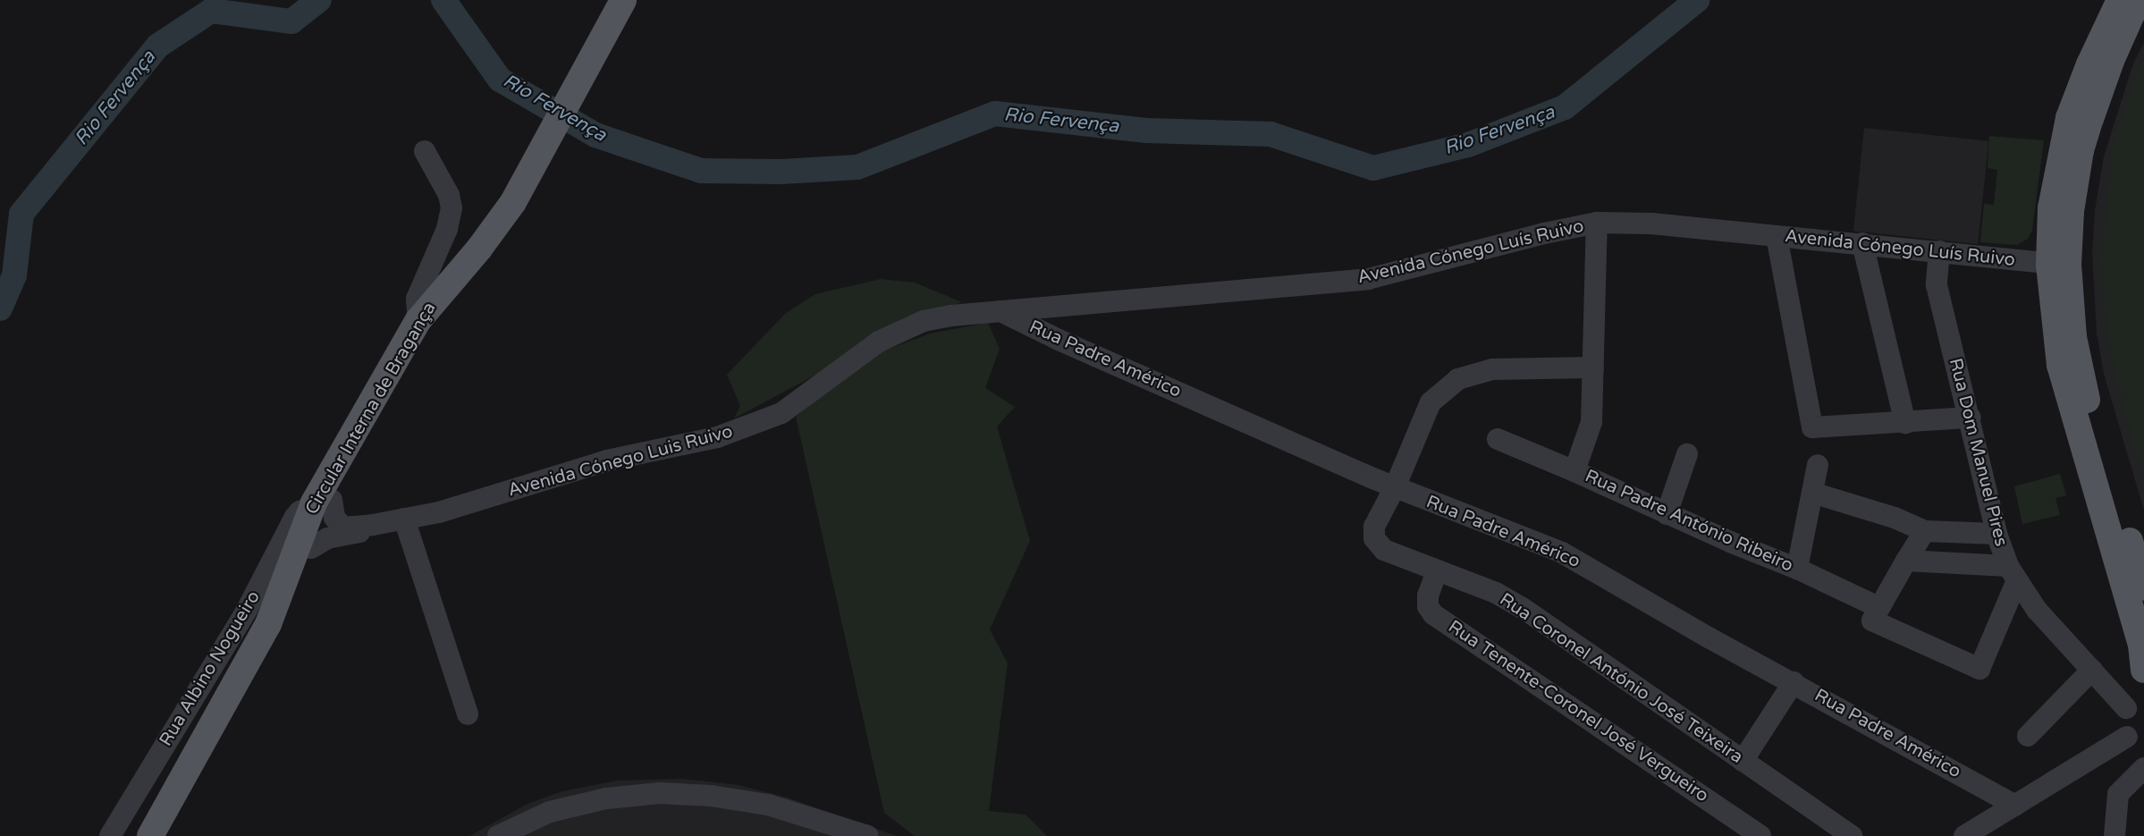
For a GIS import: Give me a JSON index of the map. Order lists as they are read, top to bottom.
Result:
{
  "streets": {
    "main road": ["Circular Interna de Bragança"],
    "street": [
      "Avenida Cónego Luís Ruivo",
      "Rua Padre Américo",
      "Rua Dom Manuel Pires",
      "Avenida Cónego Luis Ruivo",
      "Rua Padre António Ribeiro",
      "Rua Albino Nogueiro",
      "Rua Coronel António José Teixeira",
      "Rua Tenente-Coronel José Vergueiro"
    ]
  },
  "crossings": [
    ["Avenida Cónego Luís Ruivo", "Rua Padre Américo"],
    ["Avenida Cónego Luís Ruivo", "Rua Dom Manuel Pires"],
    ["Avenida Cónego Luís Ruivo", "Avenida Cónego Luis Ruivo"],
    ["Rua Padre Américo", "Avenida Cónego Luis Ruivo"],
    ["Rua Padre Américo", "Rua Coronel António José Teixeira"],
    ["Circular Interna de Bragança", "Rua Albino Nogueiro"],
    ["Rua Coronel António José Teixeira", "Rua Tenente-Coronel José Vergueiro"]
  ],
  "water": ["Rio Fervença"]
}
